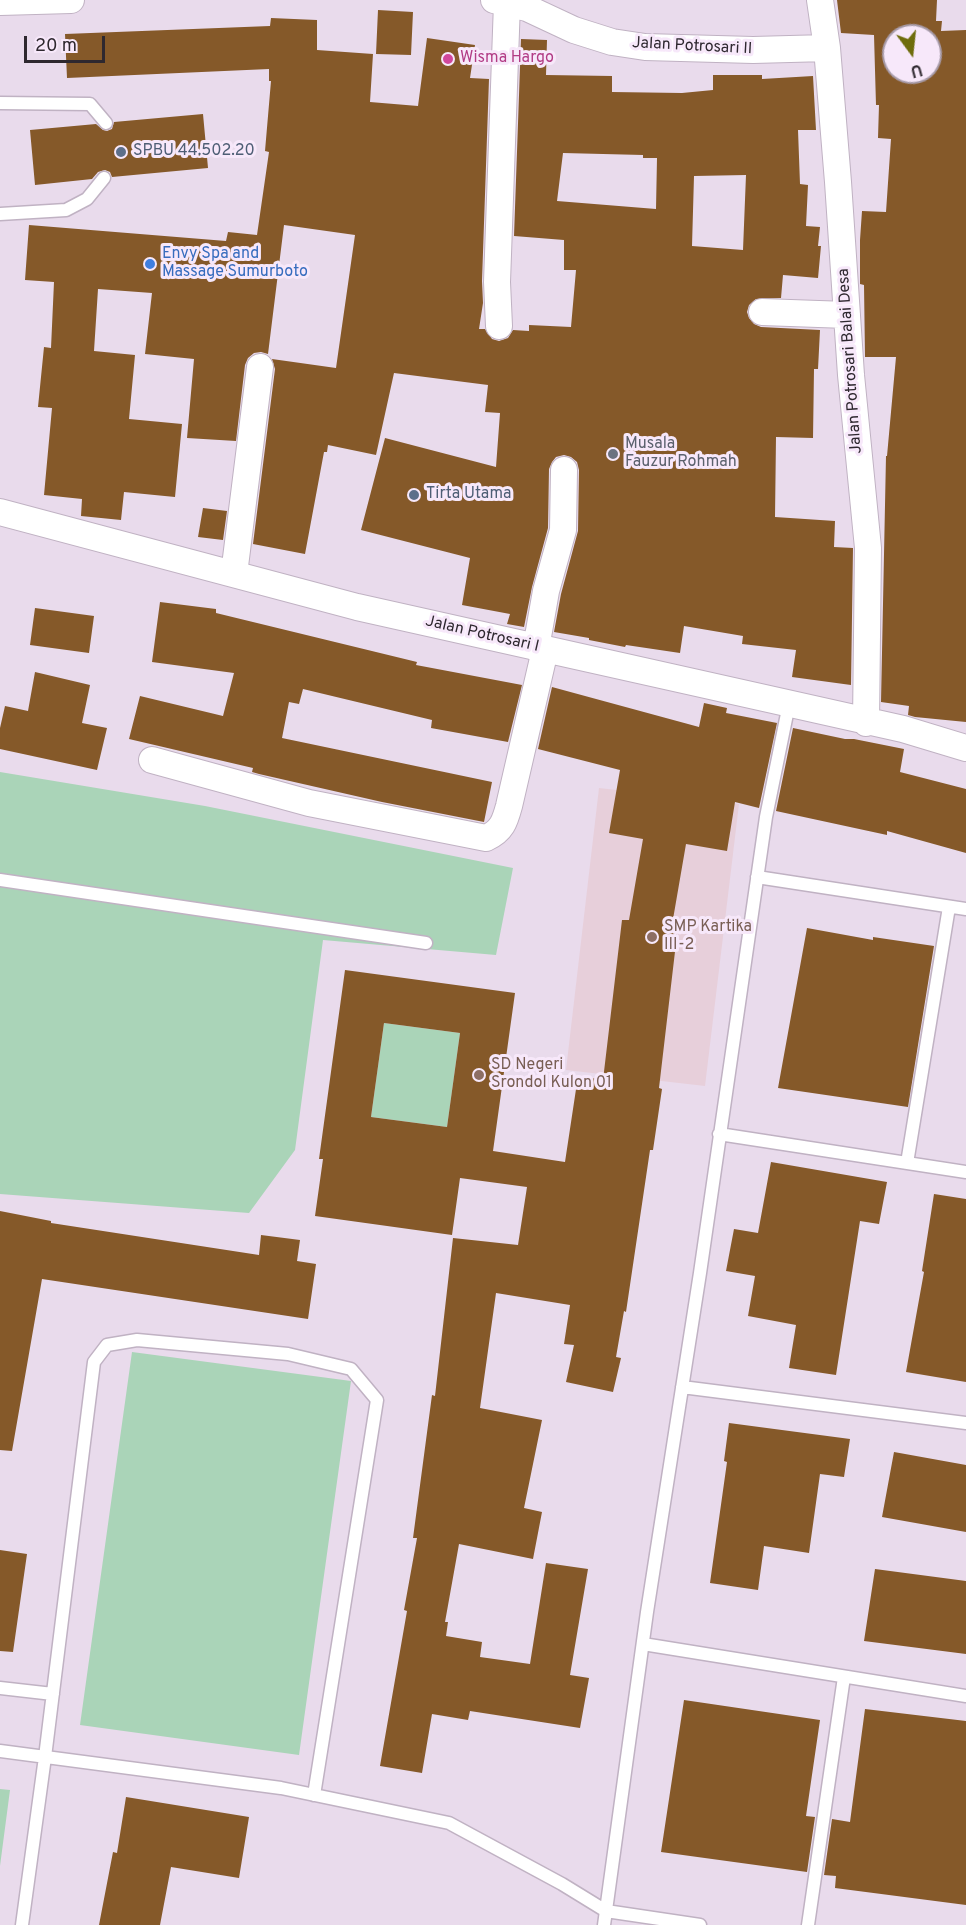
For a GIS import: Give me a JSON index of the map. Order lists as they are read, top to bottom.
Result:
{
  "streets": {
    "street": ["Jalan Potrosari II", "Jalan Potrosari Balai Desa", "Jalan Potrosari I"]
  },
  "crossings": [
    ["Jalan Potrosari II", "Jalan Potrosari Balai Desa"],
    ["Jalan Potrosari Balai Desa", "Jalan Potrosari I"]
  ],
  "places": [
    "Wisma Hargo",
    "SPBU 44.502.20",
    "Envy Spa and Massage Sumurboto",
    "Musala Fauzur Rohmah",
    "Tirta Utama",
    "SMP Kartika III-2",
    "SD Negeri Srondol Kulon 01"
  ],
  "scale_bar": "20 m",
  "north": "bottom"
}
